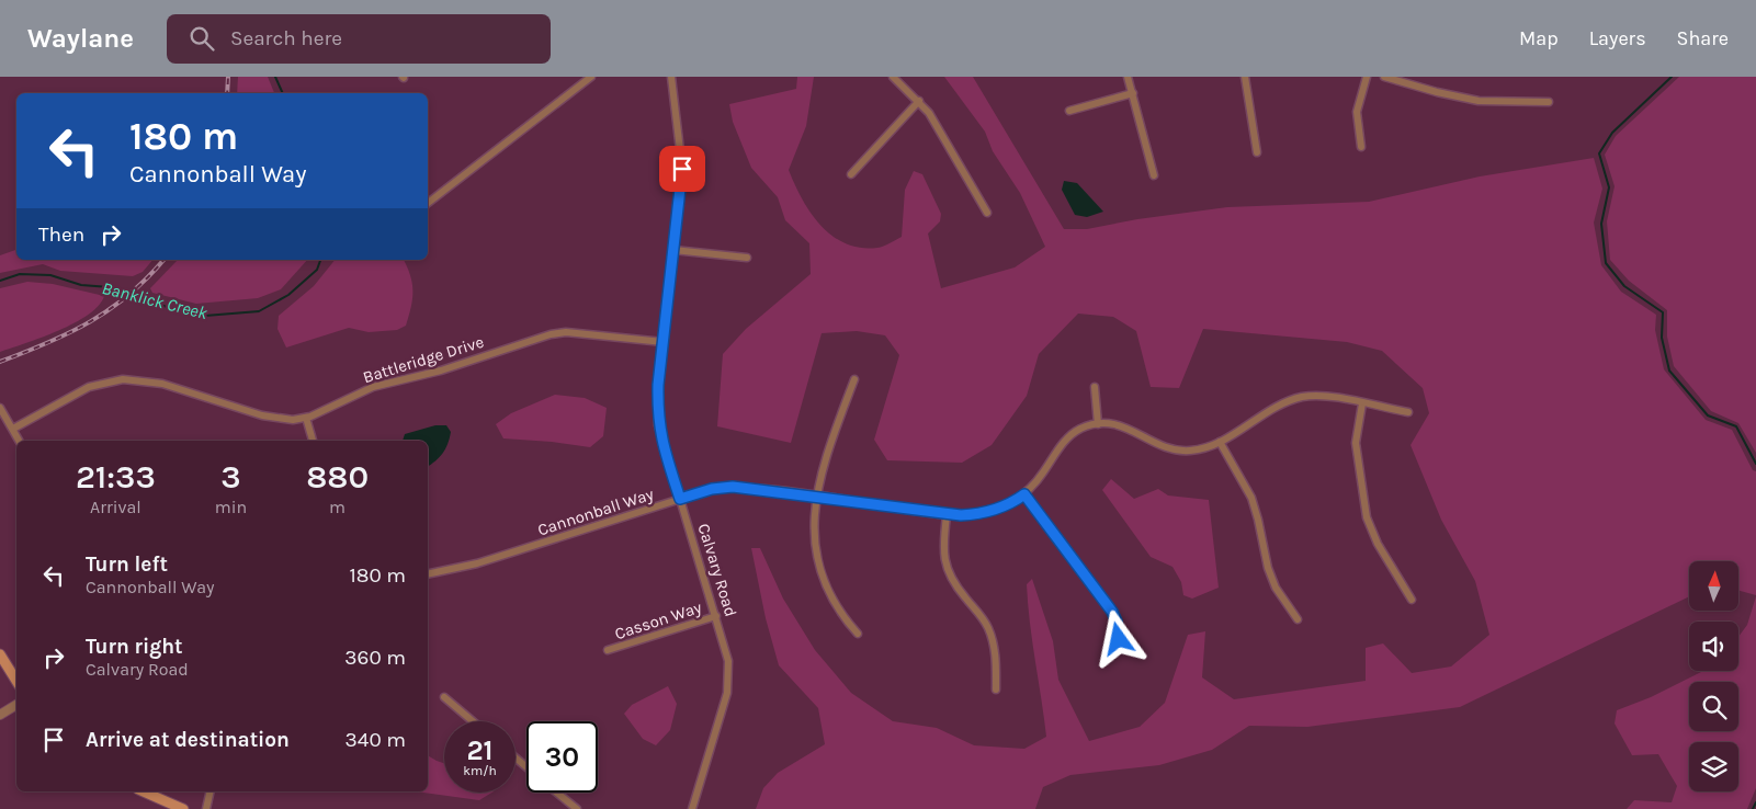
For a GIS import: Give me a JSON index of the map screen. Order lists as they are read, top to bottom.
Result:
{
  "streets": {
    "street": [
      "Battleridge Drive",
      "Cannonball Way",
      "Calvary Road",
      "Casson Way"
    ]
  },
  "crossings": [
    ["Battleridge Drive", "Calvary Road"],
    ["Cannonball Way", "Calvary Road"],
    ["Calvary Road", "Casson Way"]
  ],
  "water": ["Banklick Creek"],
  "north": "top",
  "page": {
    "header": "Waylane",
    "search": "Search here",
    "nav": ["Map", "Layers", "Share"],
    "turn": ["180 m", "Cannonball Way"],
    "then": "Then",
    "eta": [
      "21:33",
      "Arrival",
      "3",
      "min",
      "880",
      "m"
    ],
    "list": [
      {
        "name": "Turn left",
        "note": "Cannonball Way",
        "value": "180 m"
      },
      {
        "name": "Turn right",
        "note": "Calvary Road",
        "value": "360 m"
      },
      {
        "name": "Arrive at destination",
        "value": "340 m"
      }
    ],
    "speed": "21 km/h",
    "limit": "30"
  }
}
